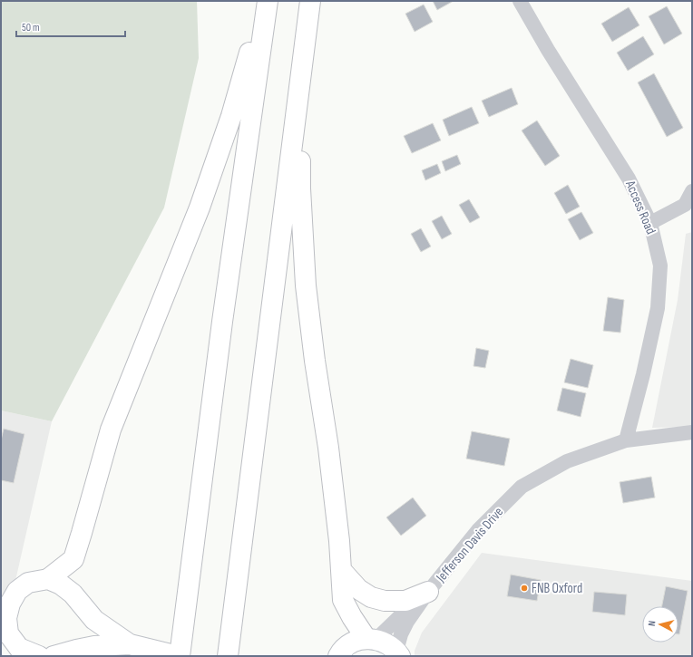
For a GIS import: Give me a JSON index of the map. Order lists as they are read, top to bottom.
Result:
{
  "streets": {
    "street": ["Access Road", "Jefferson Davis Drive"]
  },
  "crossings": [
    ["Access Road", "Jefferson Davis Drive"]
  ],
  "places": ["FNB Oxford"],
  "scale_bar": "50 m",
  "north": "left"
}
